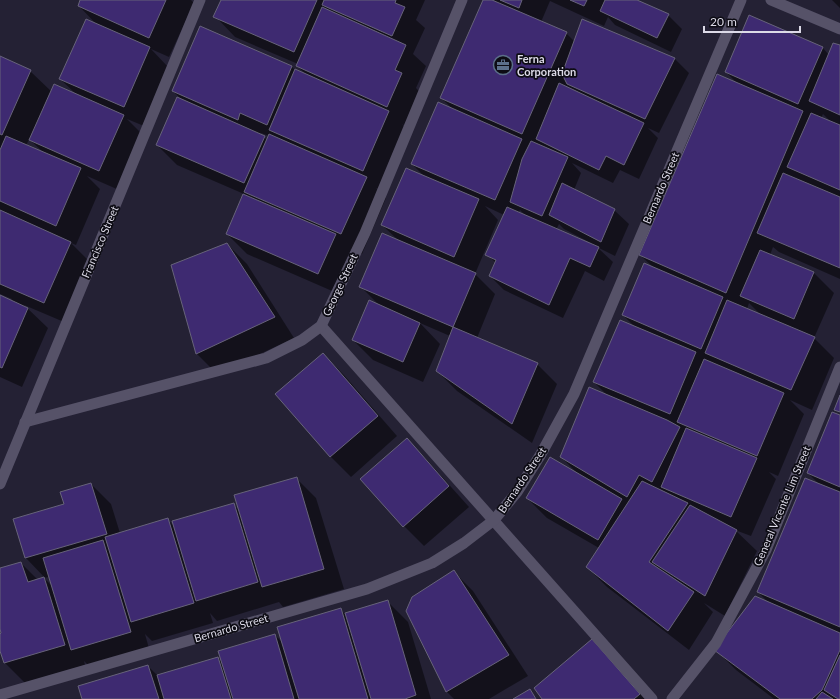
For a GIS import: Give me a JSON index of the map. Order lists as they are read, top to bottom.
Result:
{
  "streets": {
    "street": [
      "Bernardo Street",
      "Francisco Street",
      "George Street",
      "General Vicente Lim Street"
    ]
  },
  "crossings": [
    ["Francisco Street", "George Street"]
  ],
  "places": {
    "office": ["Ferna Corporation"]
  },
  "scale_bar": "20 m"
}
